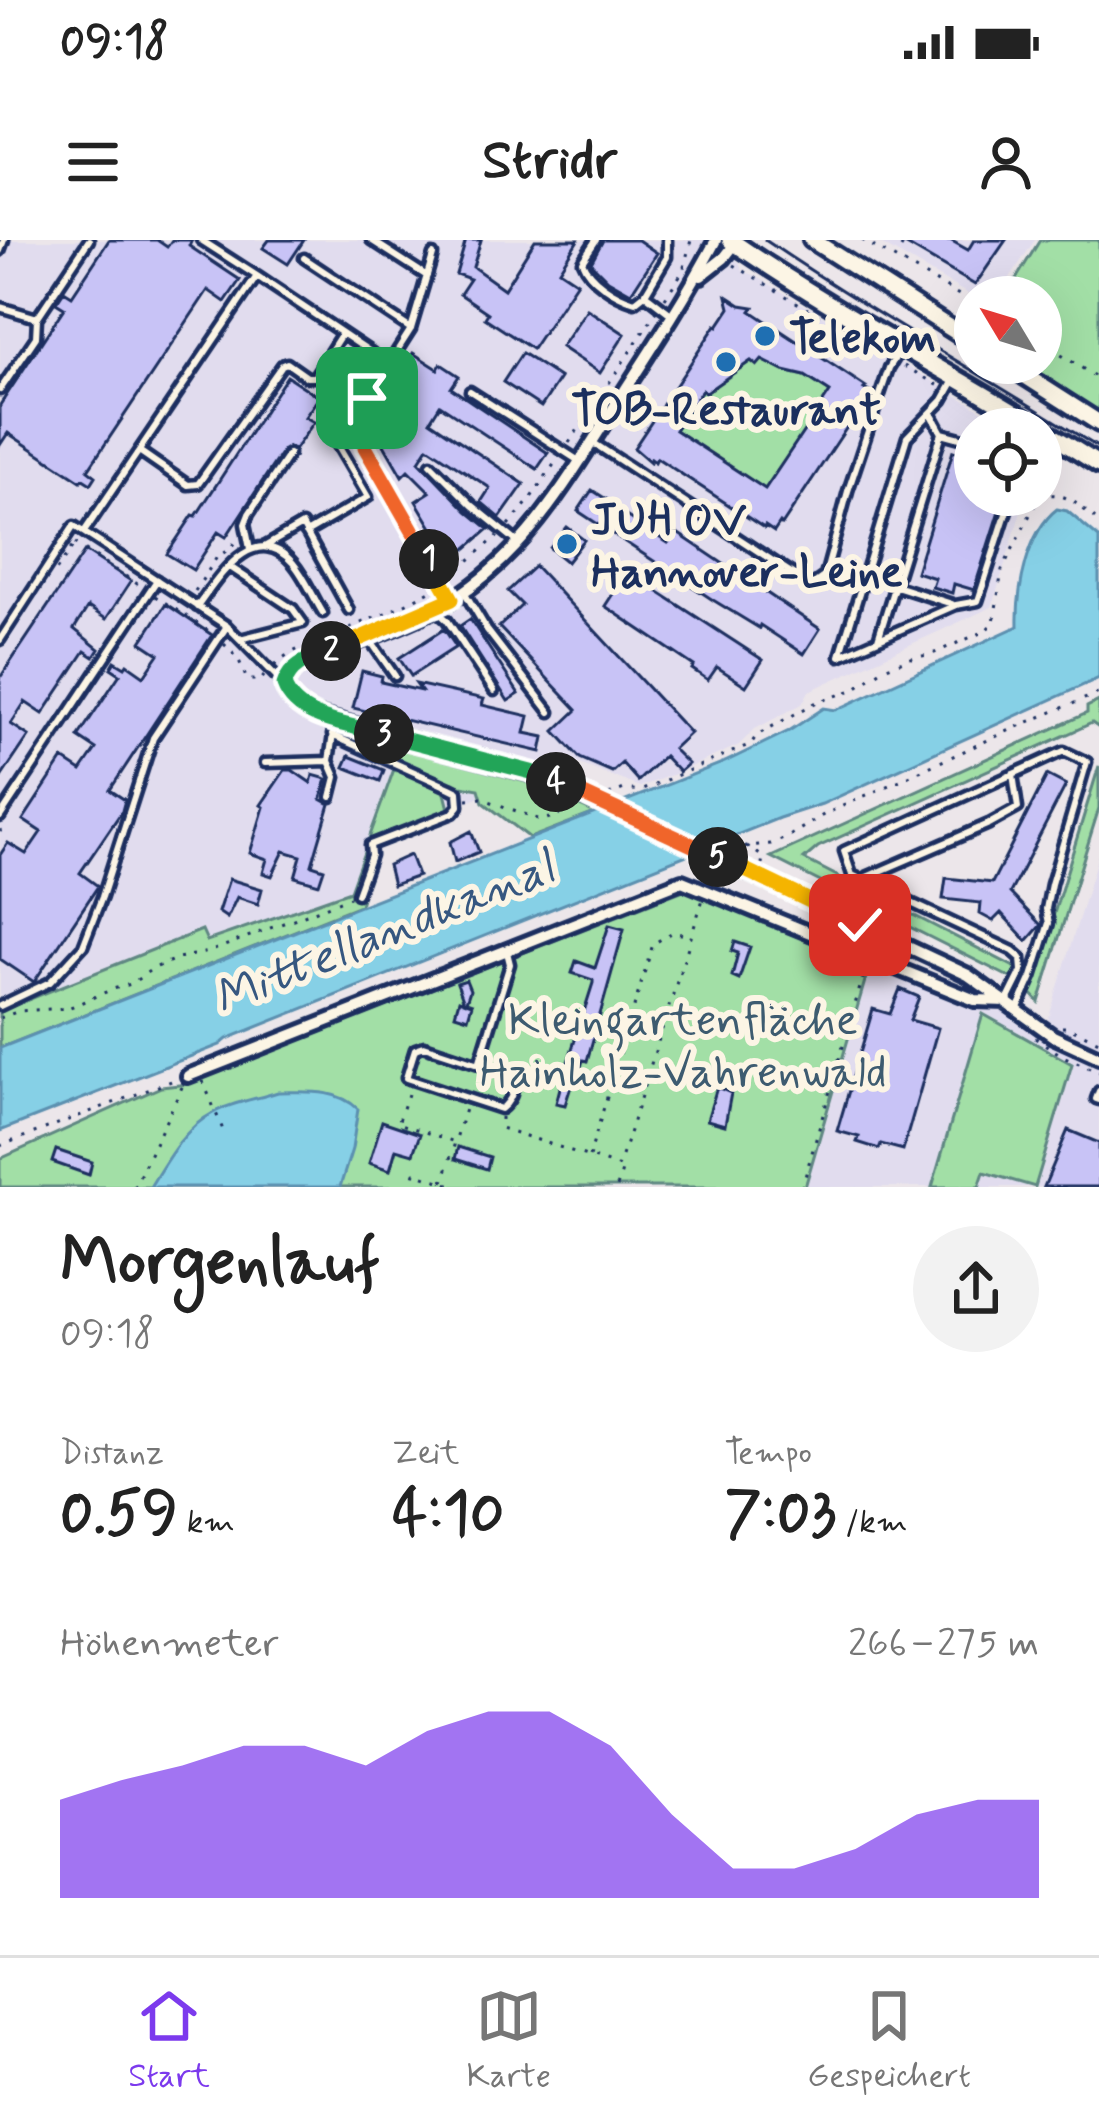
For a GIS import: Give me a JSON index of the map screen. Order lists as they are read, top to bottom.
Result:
{
  "water": ["Mittellandkanal"],
  "parks": ["Kleingartenfläche Hainholz-Vahrenwald"],
  "places": ["Telekom", "TOB-Restaurant", "JUH OV Hannover-Leine"],
  "north": "top left",
  "page": {
    "status": "09:18",
    "header": "Stridr",
    "pins": [
      "1",
      "2",
      "3",
      "4",
      "5"
    ],
    "heading": ["Morgenlauf", "09:18"],
    "stats": [
      ["Distanz", "0.59 km"],
      ["Zeit", "4:10"],
      ["Tempo", "7:03 /km"]
    ],
    "chart": ["Höhenmeter", "266–275 m"],
    "tabs": ["Start", "Karte", "Gespeichert"]
  }
}
